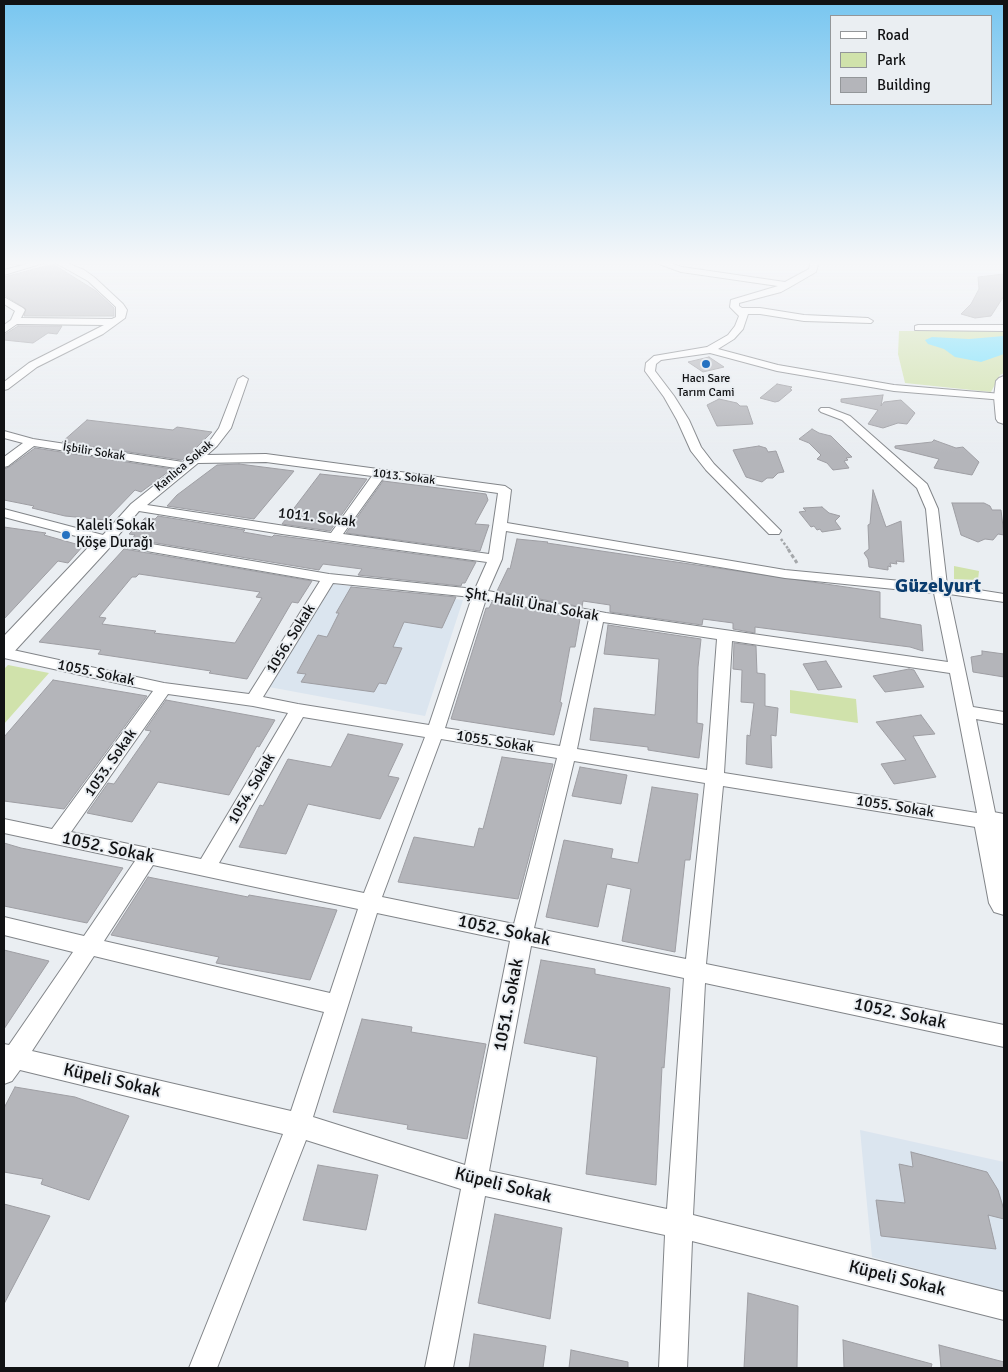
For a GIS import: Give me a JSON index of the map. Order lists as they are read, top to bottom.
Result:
{
  "streets": {
    "street": [
      "İşbilir Sokak",
      "Kanlıca Sokak",
      "1013. Sokak",
      "1011. Sokak",
      "Şht. Halil Ünal Sokak",
      "1056. Sokak",
      "1055. Sokak",
      "1053. Sokak",
      "1054. Sokak",
      "1052. Sokak",
      "1051. Sokak",
      "Küpeli Sokak"
    ]
  },
  "crossings": [
    ["İşbilir Sokak", "Kanlıca Sokak"],
    ["İşbilir Sokak", "1013. Sokak"],
    ["Kanlıca Sokak", "1013. Sokak"],
    ["Kanlıca Sokak", "1011. Sokak"],
    ["Kanlıca Sokak", "Şht. Halil Ünal Sokak"],
    ["1013. Sokak", "1011. Sokak"],
    ["1013. Sokak", "Şht. Halil Ünal Sokak"],
    ["1013. Sokak", "1055. Sokak"],
    ["1013. Sokak", "1052. Sokak"],
    ["1013. Sokak", "Küpeli Sokak"],
    ["Şht. Halil Ünal Sokak", "1056. Sokak"],
    ["Şht. Halil Ünal Sokak", "1051. Sokak"],
    ["1056. Sokak", "1055. Sokak"],
    ["1055. Sokak", "1053. Sokak"],
    ["1055. Sokak", "1054. Sokak"],
    ["1055. Sokak", "1051. Sokak"],
    ["1053. Sokak", "1052. Sokak"],
    ["1054. Sokak", "1052. Sokak"],
    ["1052. Sokak", "1051. Sokak"],
    ["1051. Sokak", "Küpeli Sokak"]
  ],
  "districts": ["Güzelyurt"],
  "places": ["Hacı Sare Tarım Cami", "Kaleli Sokak Köşe Durağı"],
  "legend": ["Road", "Park", "Building"]
}
